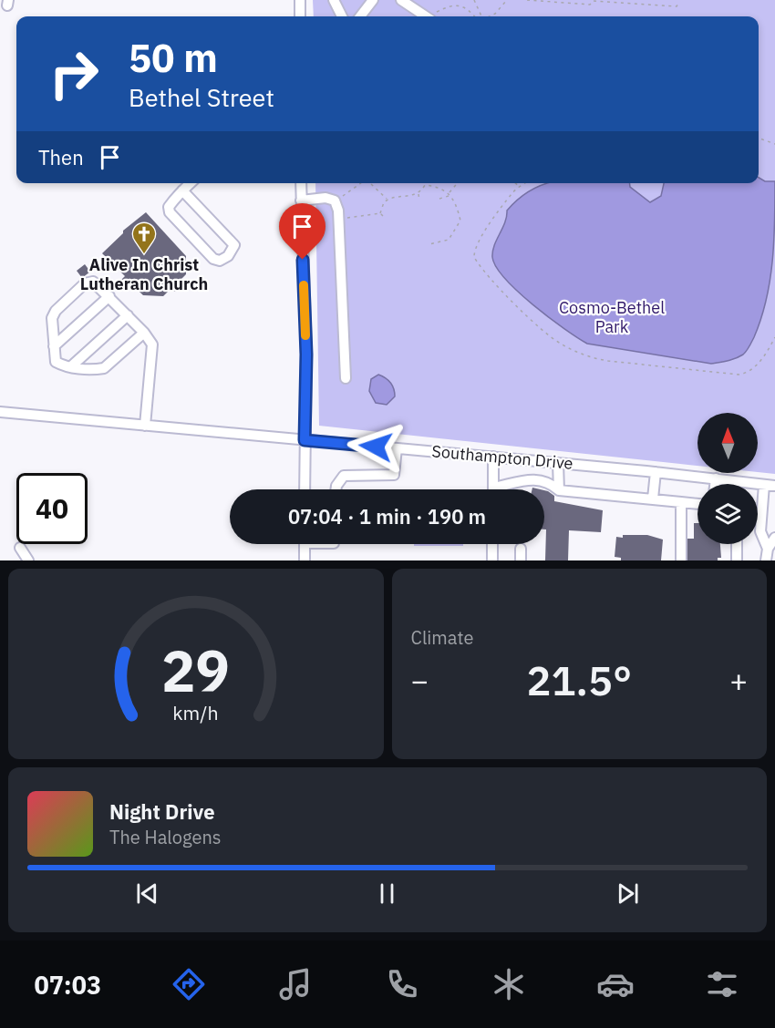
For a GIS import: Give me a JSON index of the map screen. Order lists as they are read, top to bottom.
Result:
{
  "streets": {
    "street": ["Southampton Drive"]
  },
  "parks": ["Cosmo-Bethel Park"],
  "places": {
    "church": ["Alive In Christ Lutheran Church"]
  },
  "north": "top",
  "page": {
    "turn": ["50 m", "Bethel Street"],
    "then": "Then",
    "limit": "40",
    "trip": "07:04 · 1 min · 190 m",
    "tile": "Climate",
    "heat": ["−", "21.5°", "+"],
    "song": ["Night Drive", "The Halogens"],
    "tabs": "07:03",
    "gauge": ["29", "km/h"]
  }
}
